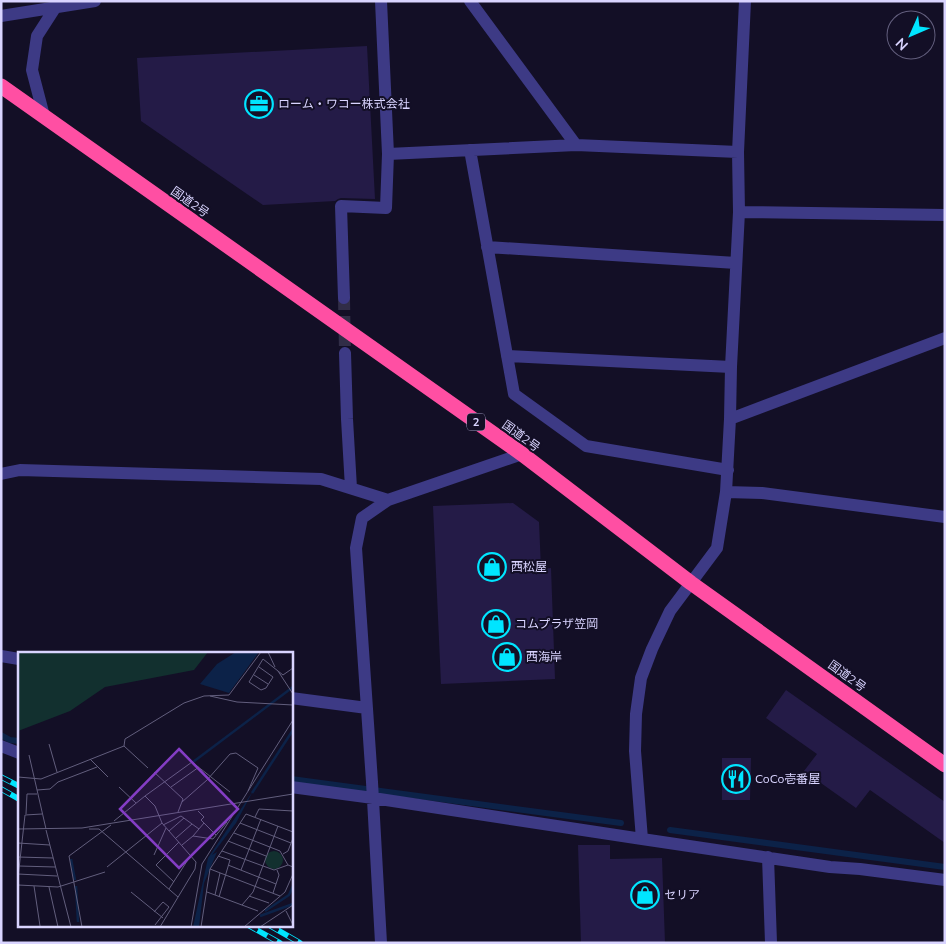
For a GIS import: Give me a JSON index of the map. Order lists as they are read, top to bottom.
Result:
{
  "streets": {
    "highway": ["国道2号", "2"]
  },
  "places": {
    "office": ["ローム・ワコー株式会社"],
    "shop": [
      "西松屋",
      "コムプラザ笠岡",
      "西海岸",
      "セリア"
    ],
    "restaurant": ["CoCo壱番屋"]
  },
  "north": "bottom left"
}
